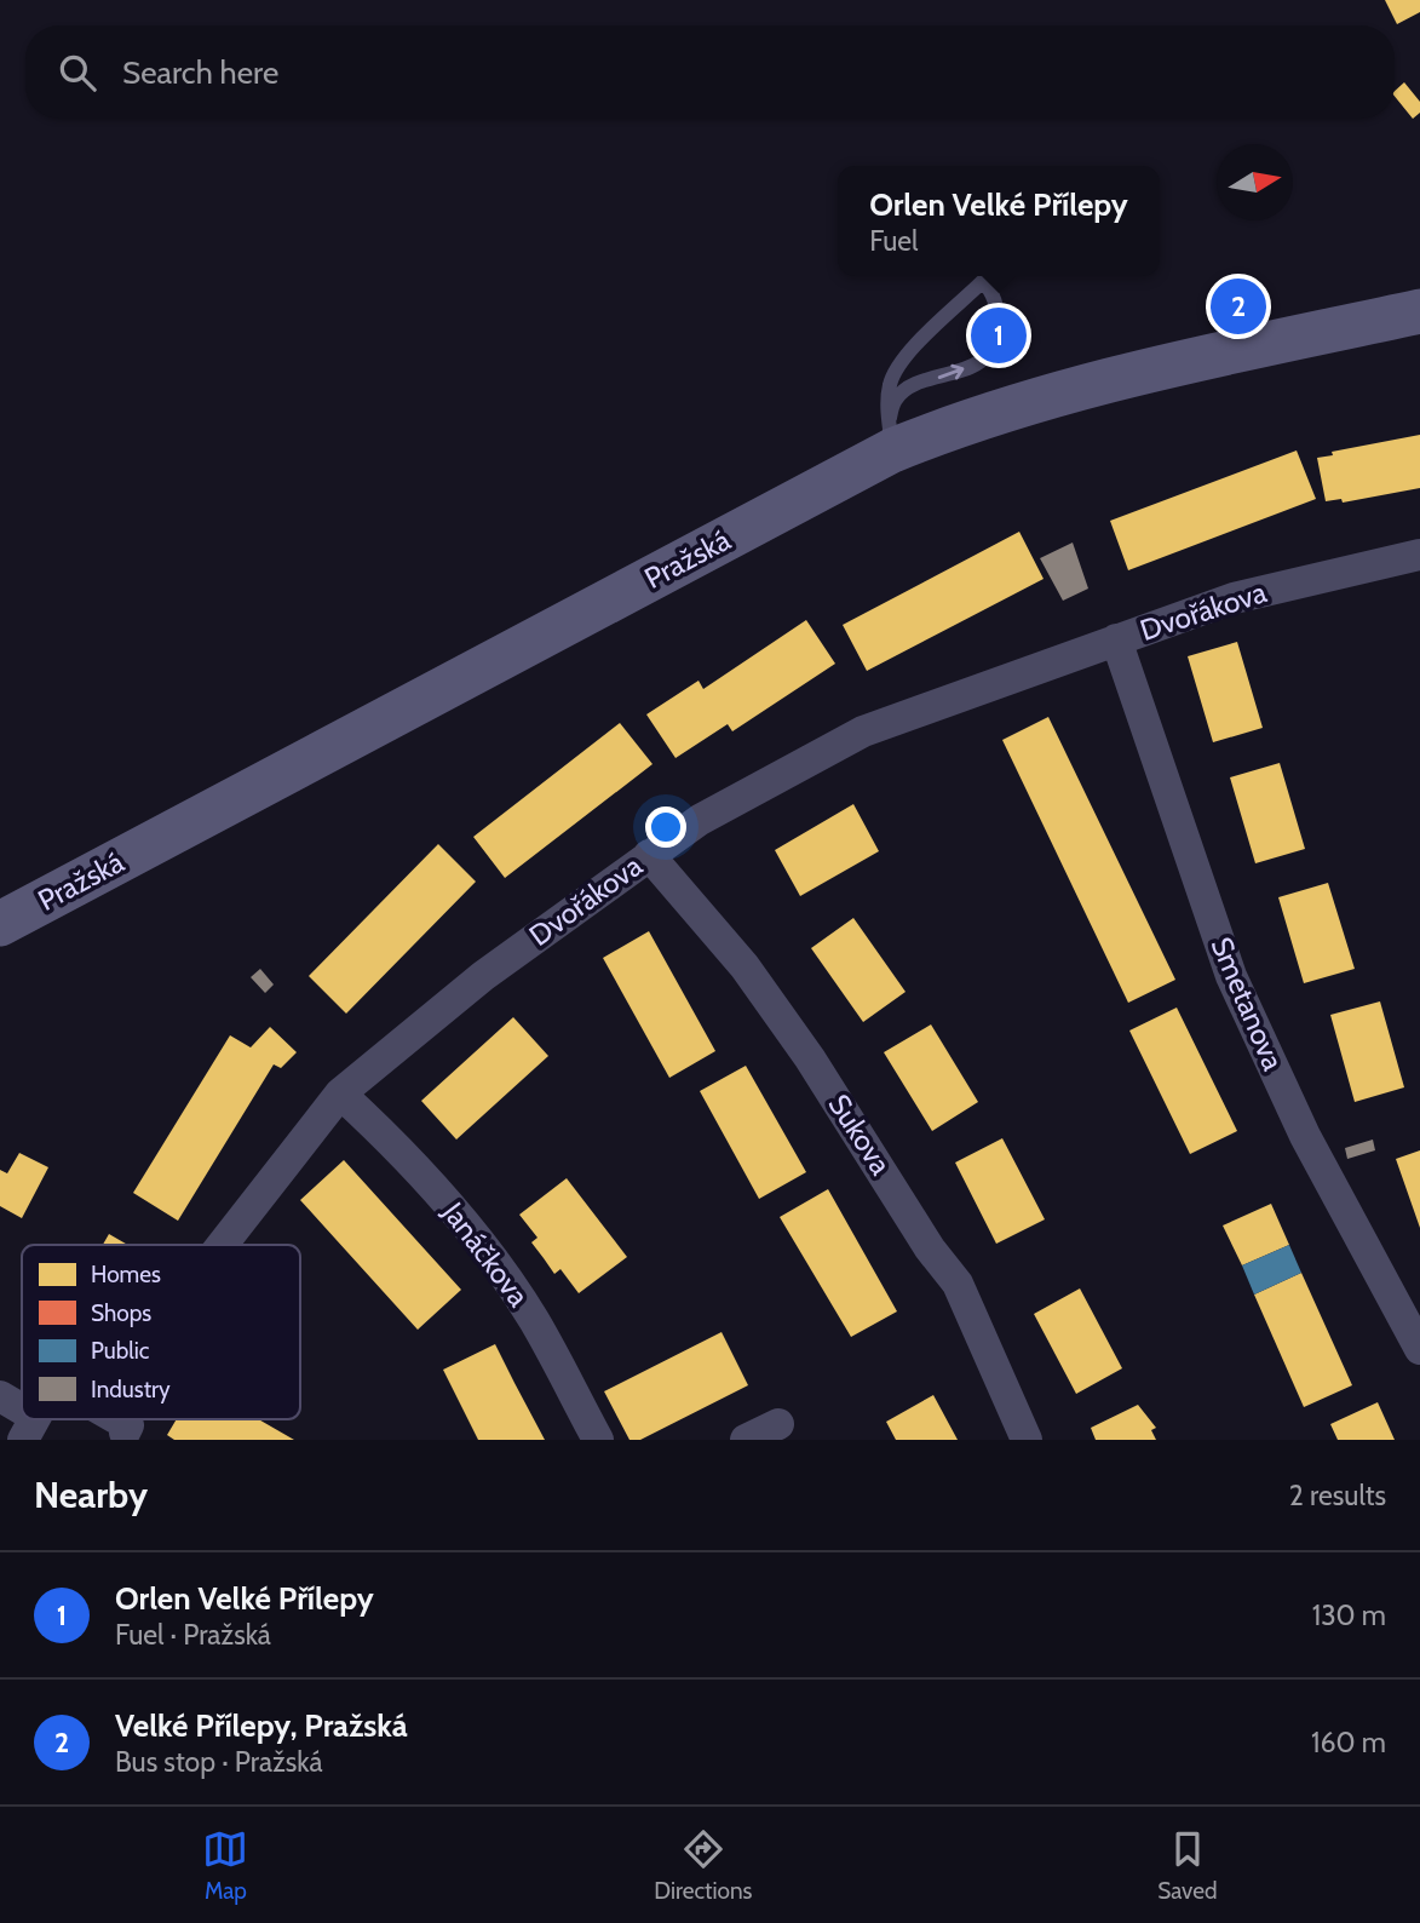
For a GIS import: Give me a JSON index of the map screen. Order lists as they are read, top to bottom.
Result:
{
  "streets": {
    "main road": ["Pražská"],
    "street": [
      "Dvořákova",
      "Smetanova",
      "Sukova",
      "Janáčkova"
    ]
  },
  "crossings": [
    ["Dvořákova", "Smetanova"],
    ["Dvořákova", "Sukova"],
    ["Dvořákova", "Janáčkova"]
  ],
  "legend": [
    "Homes",
    "Shops",
    "Public",
    "Industry"
  ],
  "north": "right",
  "page": {
    "search": "Search here",
    "popup": ["Orlen Velké Přílepy", "Fuel"],
    "pins": ["2", "1"],
    "heading": ["Nearby", "2 results"],
    "list": [
      {
        "mark": "1",
        "name": "Orlen Velké Přílepy",
        "note": "Fuel · Pražská",
        "value": "130 m"
      },
      {
        "mark": "2",
        "name": "Velké Přílepy, Pražská",
        "note": "Bus stop · Pražská",
        "value": "160 m"
      }
    ],
    "nav": ["Map", "Directions", "Saved"]
  }
}
